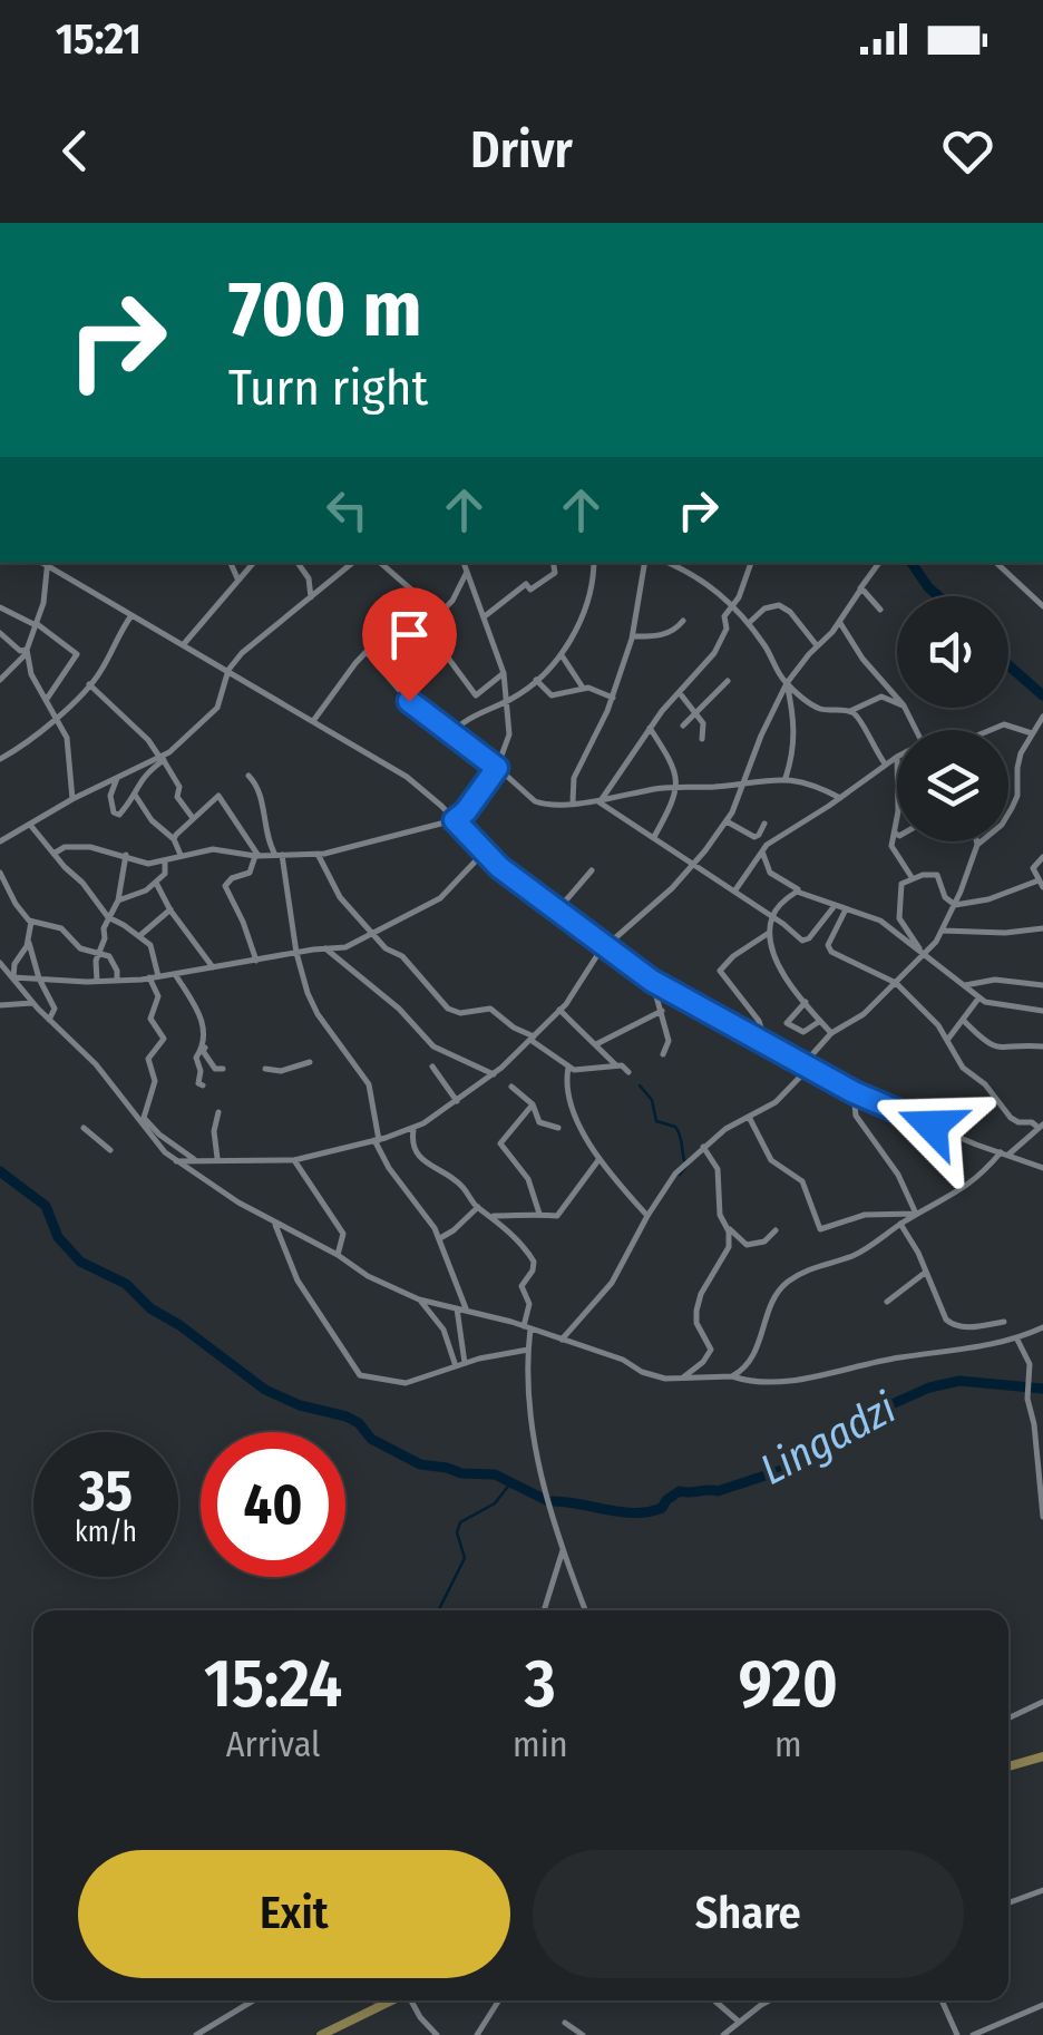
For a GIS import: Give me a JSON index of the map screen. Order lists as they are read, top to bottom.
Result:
{
  "water": ["Lingadzi"],
  "page": {
    "status": "15:21",
    "header": "Drivr",
    "turn": ["700 m", "Turn right"],
    "speed": "35 km/h",
    "limit": "40",
    "eta": [
      "15:24",
      "Arrival",
      "3",
      "min",
      "920",
      "m"
    ],
    "buttons": ["Exit", "Share"]
  }
}
